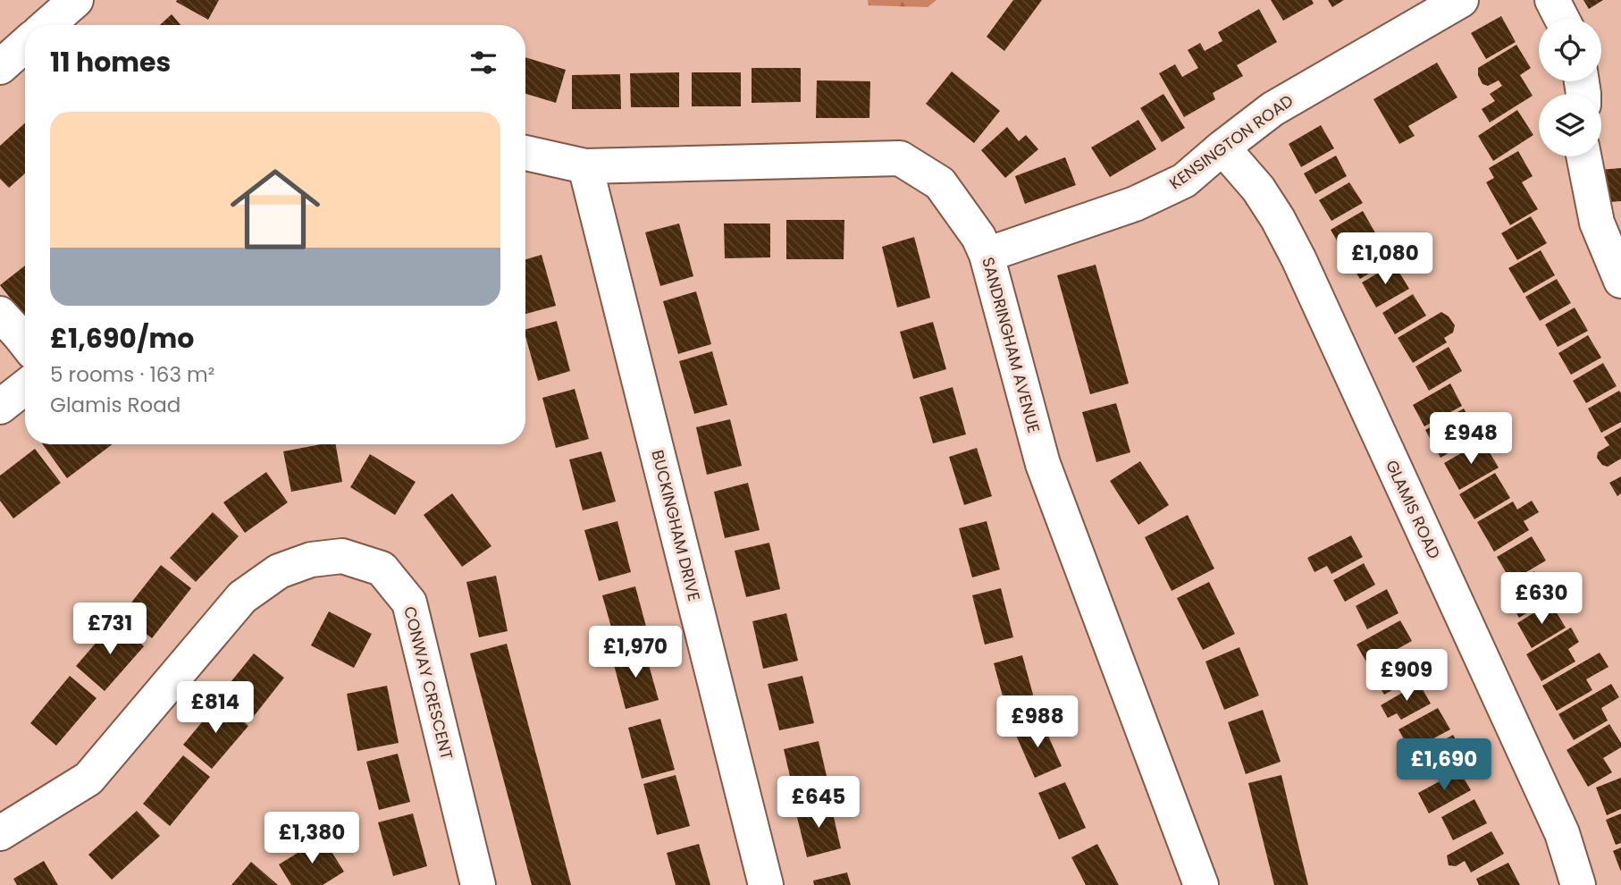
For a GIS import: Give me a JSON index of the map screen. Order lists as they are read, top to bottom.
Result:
{
  "streets": {
    "street": [
      "KENSINGTON ROAD",
      "SANDRINGHAM AVENUE",
      "GLAMIS ROAD",
      "BUCKINGHAM DRIVE",
      "CONWAY CRESCENT"
    ]
  },
  "crossings": [
    ["KENSINGTON ROAD", "SANDRINGHAM AVENUE"],
    ["KENSINGTON ROAD", "GLAMIS ROAD"],
    ["SANDRINGHAM AVENUE", "BUCKINGHAM DRIVE"]
  ],
  "page": {
    "heading": "11 homes",
    "list": [
      {
        "name": "£1,690/mo",
        "note": "5 rooms · 163 m² · Glamis Road"
      }
    ],
    "price": [
      "£1,080",
      "£948",
      "£630",
      "£731",
      "£1,970",
      "£909",
      "£814",
      "£988",
      "£1,690",
      "£645",
      "£1,380"
    ]
  }
}
